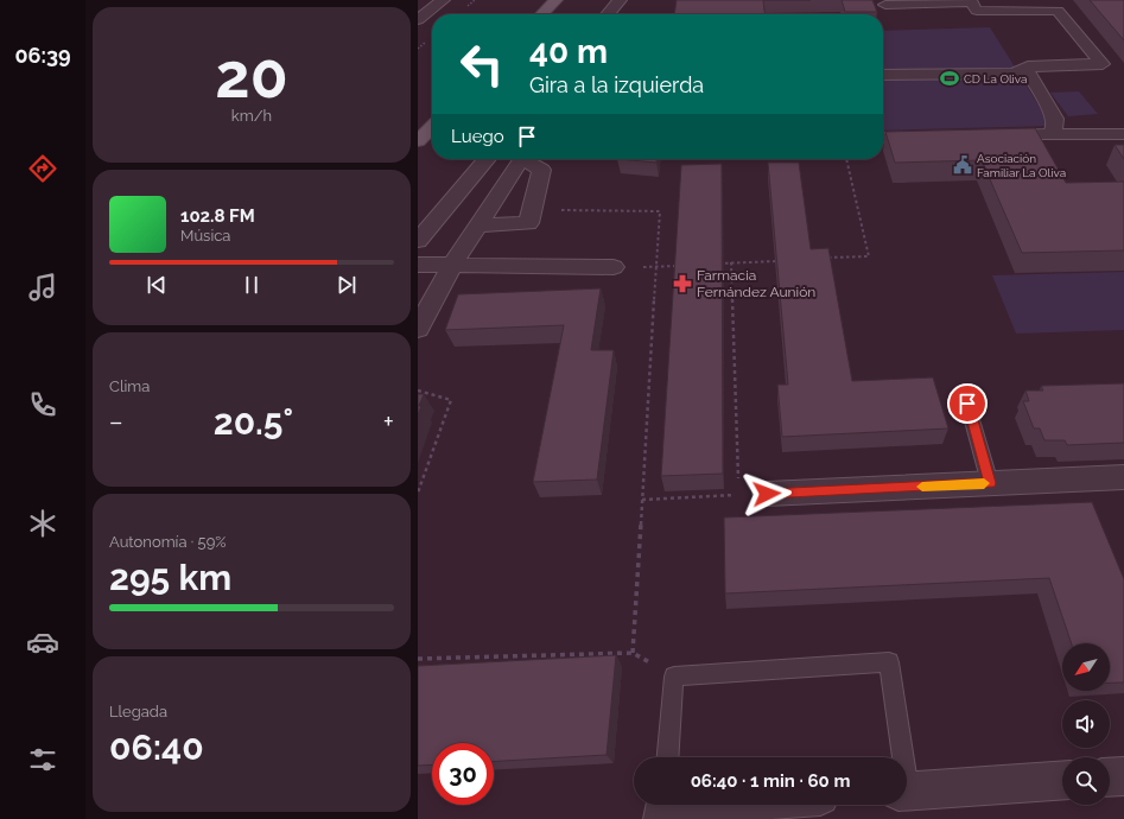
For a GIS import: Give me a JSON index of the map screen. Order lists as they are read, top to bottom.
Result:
{
  "places": {
    "sports": ["CD La Oliva"],
    "public building": ["Asociación Familiar La Oliva"],
    "pharmacy": ["Farmacia Fernández Aunión"]
  },
  "north": "bottom left",
  "page": {
    "tabs": "06:39",
    "tile": [
      ["20", "km/h"],
      "Clima",
      ["Autonomía · 59%", "295 km"],
      ["Llegada", "06:40"]
    ],
    "turn": ["40 m", "Gira a la izquierda"],
    "then": "Luego",
    "song": ["102.8 FM", "Música"],
    "heat": ["−", "20.5°", "+"],
    "limit": "30",
    "trip": "06:40 · 1 min · 60 m"
  }
}
